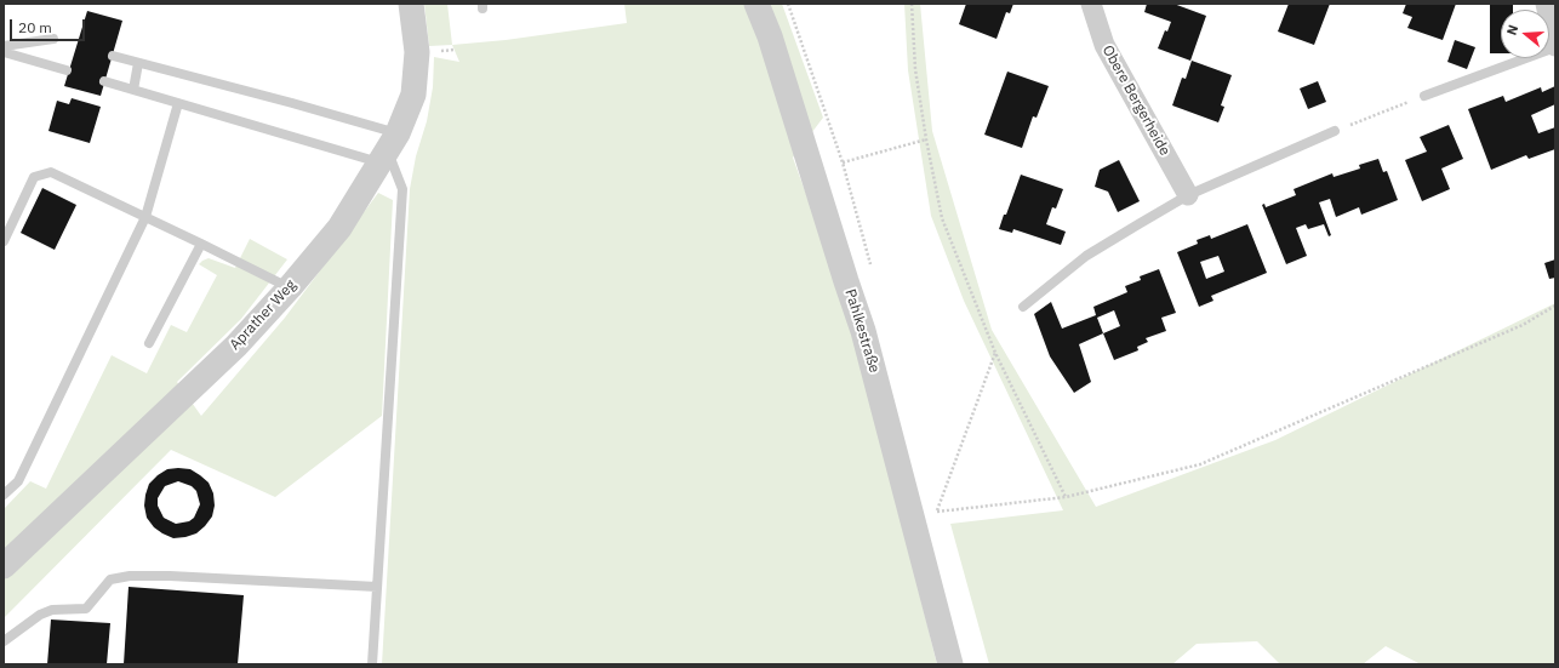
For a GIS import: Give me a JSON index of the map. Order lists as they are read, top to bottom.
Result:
{
  "streets": {
    "street": ["Obere Bergerheide", "Aprather Weg", "Pahlkestraße"]
  },
  "scale_bar": "20 m",
  "north": "left"
}
